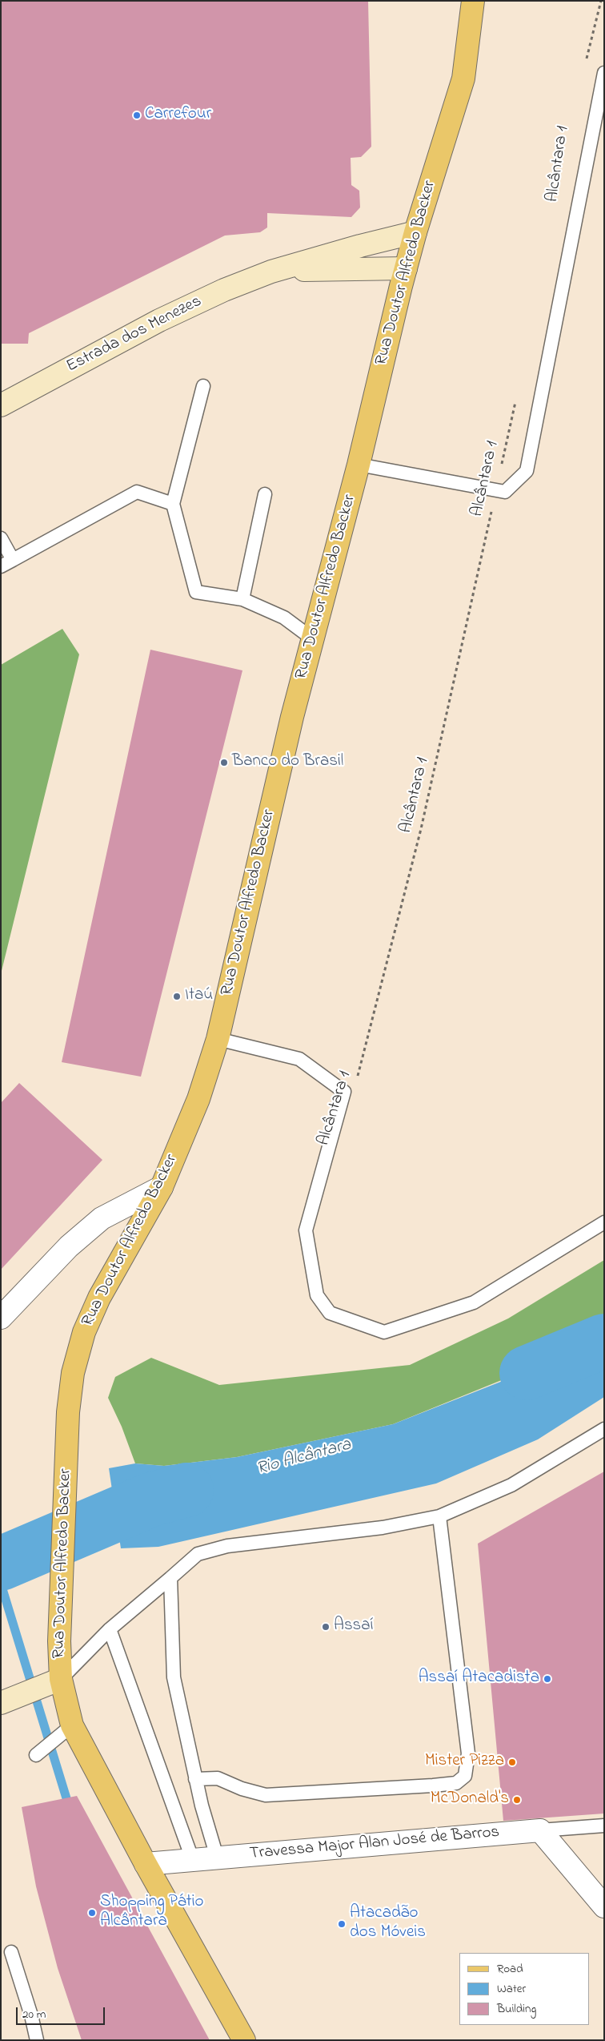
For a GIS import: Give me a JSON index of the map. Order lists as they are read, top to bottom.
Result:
{
  "streets": {
    "main road": ["Rua Doutor Alfredo Backer", "Estrada dos Menezes"],
    "street": ["Travessa Major Alan José de Barros"],
    "path": ["Alcântara 1"]
  },
  "crossings": [
    ["Rua Doutor Alfredo Backer", "Estrada dos Menezes"],
    ["Rua Doutor Alfredo Backer", "Travessa Major Alan José de Barros"]
  ],
  "water": ["Rio Alcântara"],
  "places": [
    "Carrefour",
    "Banco do Brasil",
    "Itaú",
    "Assaí",
    "Assaí Atacadista",
    "Mister Pizza",
    "McDonald's",
    "Shopping Pátio Alcântara",
    "Atacadão dos Móveis"
  ],
  "legend": ["Road", "Water", "Building"],
  "scale_bar": "20 m"
}
